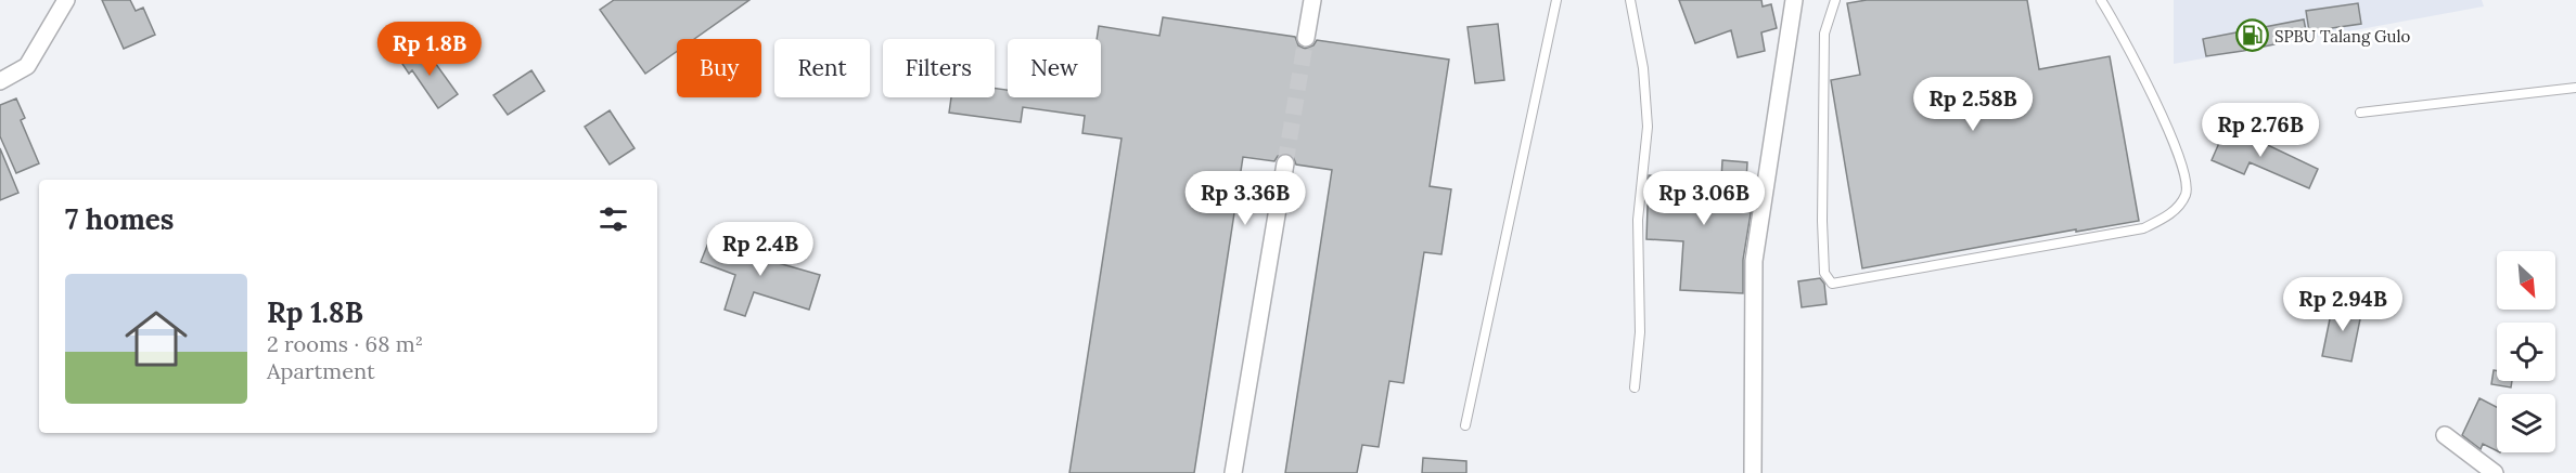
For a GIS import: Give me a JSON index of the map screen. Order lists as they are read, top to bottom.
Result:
{
  "places": {
    "fuel station": ["SPBU Talang Gulo"]
  },
  "north": "bottom right",
  "page": {
    "price": [
      "Rp 1.8B",
      "Rp 2.58B",
      "Rp 2.76B",
      "Rp 3.36B",
      "Rp 3.06B",
      "Rp 2.4B",
      "Rp 2.94B"
    ],
    "chip": [
      "Buy",
      "Rent",
      "Filters",
      "New"
    ],
    "heading": "7 homes",
    "list": [
      {
        "name": "Rp 1.8B",
        "note": "2 rooms · 68 m² · Apartment"
      }
    ]
  }
}
